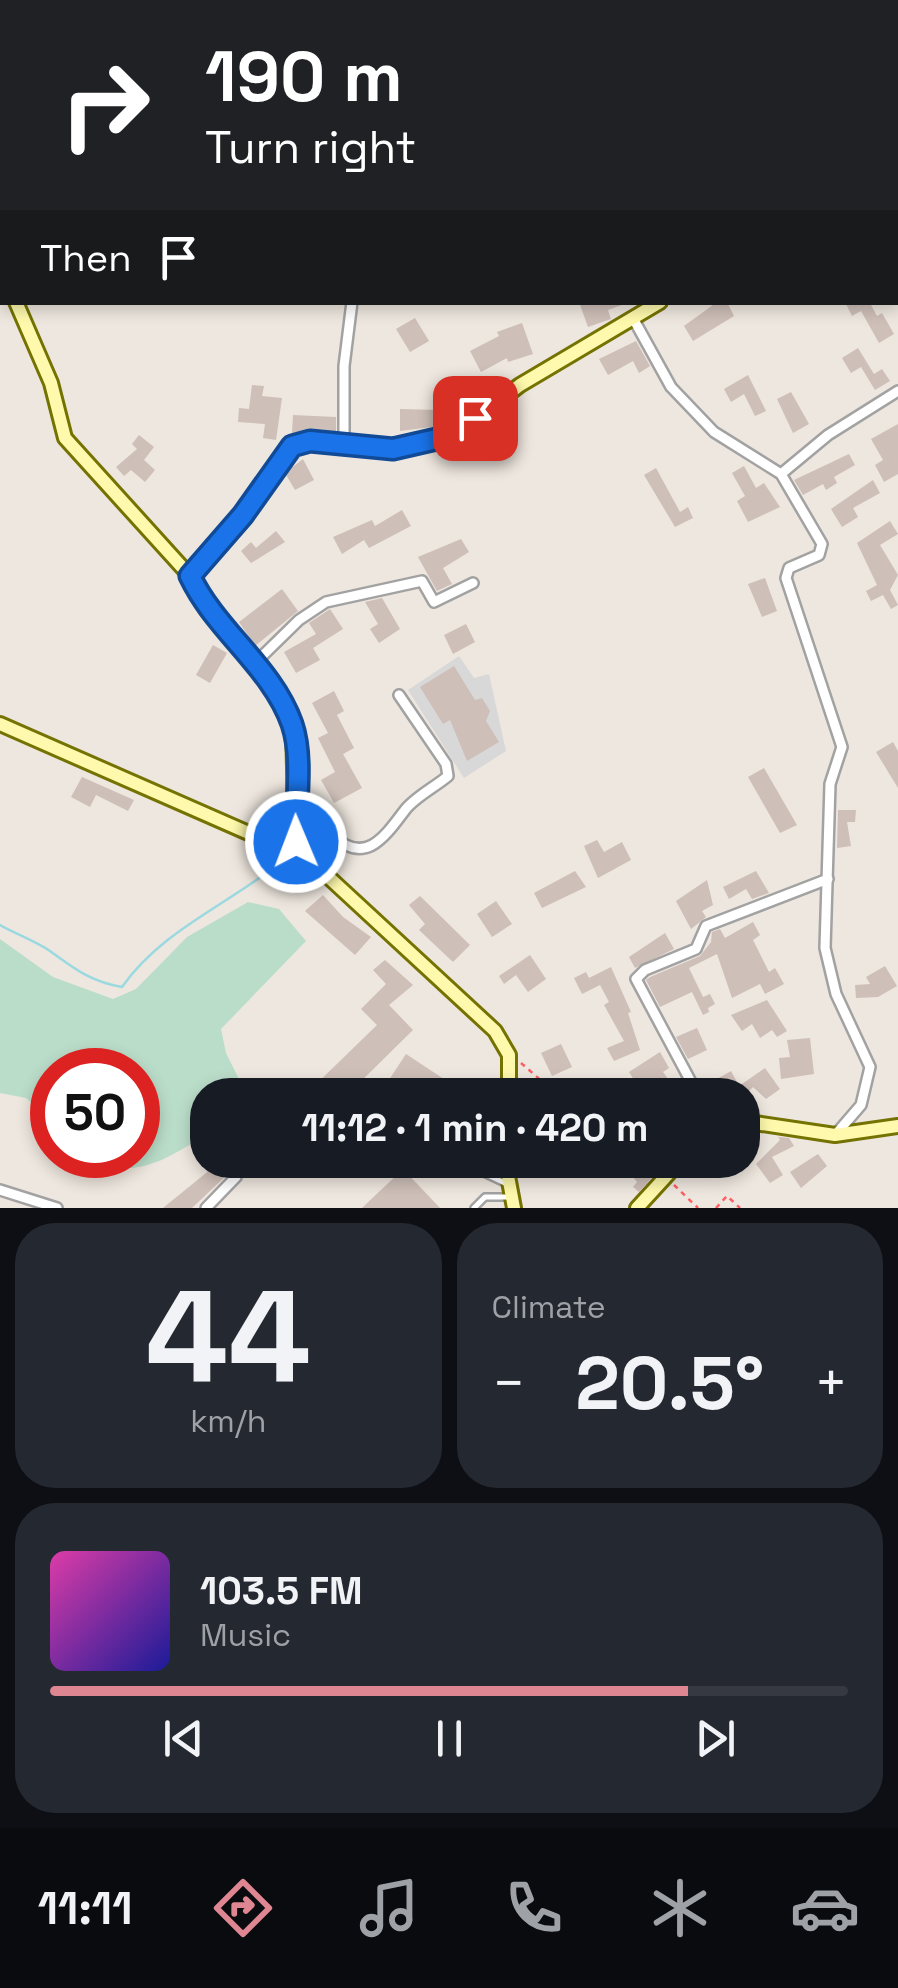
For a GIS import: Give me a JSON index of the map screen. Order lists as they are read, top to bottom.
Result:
{
  "page": {
    "turn": ["190 m", "Turn right"],
    "then": "Then",
    "limit": "50",
    "trip": "11:12 · 1 min · 420 m",
    "tile": [
      ["44", "km/h"],
      "Climate"
    ],
    "heat": ["−", "20.5°", "+"],
    "song": ["103.5 FM", "Music"],
    "tabs": "11:11"
  }
}
